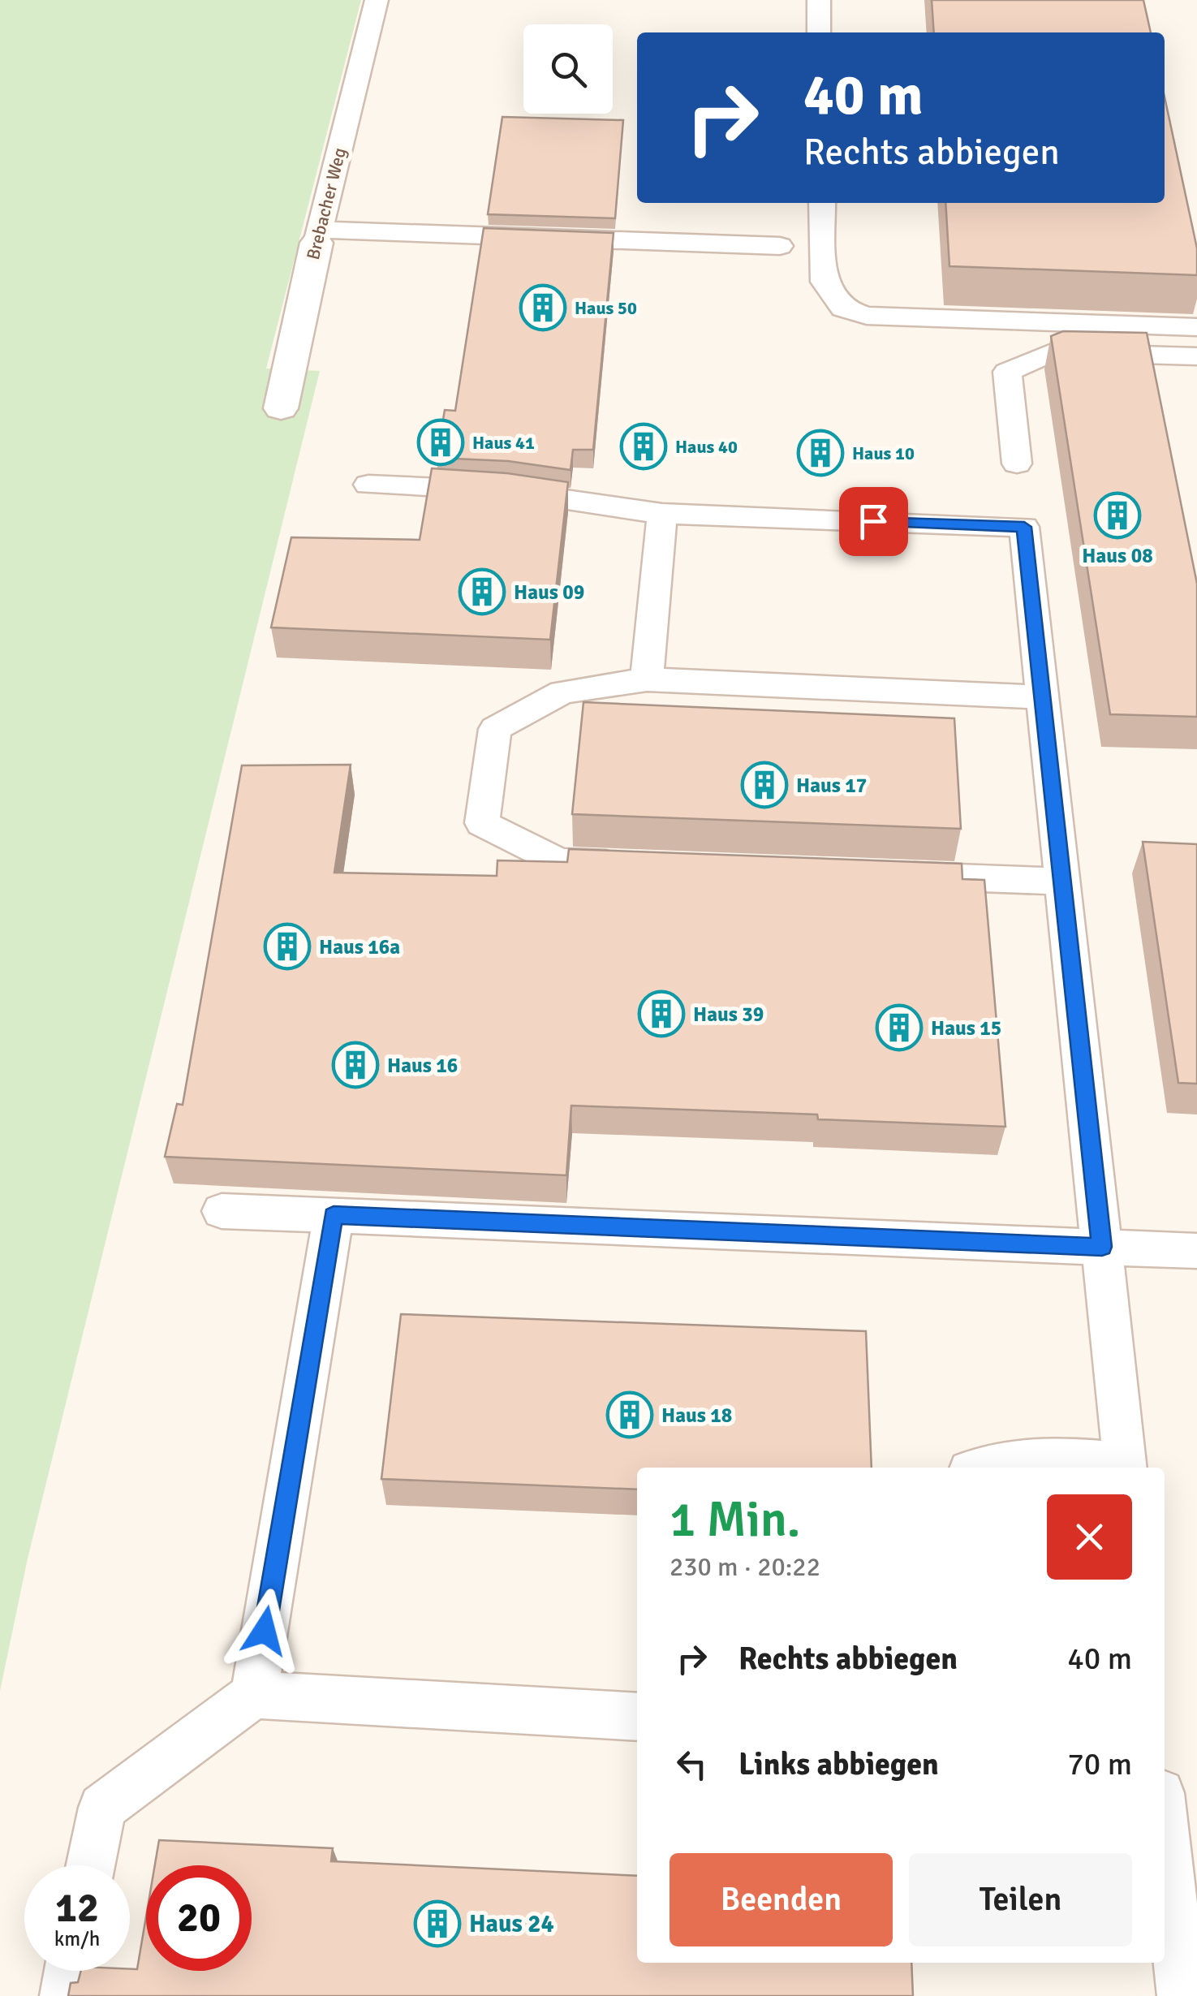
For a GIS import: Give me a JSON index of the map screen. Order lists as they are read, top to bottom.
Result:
{
  "streets": {
    "street": ["Brebacher Weg"]
  },
  "places": {
    "building": [
      "Haus 50",
      "Haus 41",
      "Haus 40",
      "Haus 10",
      "Haus 08",
      "Haus 09",
      "Haus 17",
      "Haus 16a",
      "Haus 39",
      "Haus 15",
      "Haus 16",
      "Haus 18",
      "Haus 24"
    ]
  },
  "page": {
    "turn": ["40 m", "Rechts abbiegen"],
    "heading": ["1 Min.", "230 m · 20:22"],
    "list": [
      {
        "name": "Rechts abbiegen",
        "value": "40 m"
      },
      {
        "name": "Links abbiegen",
        "value": "70 m"
      }
    ],
    "buttons": ["Beenden", "Teilen"],
    "speed": "12 km/h",
    "limit": "20"
  }
}
